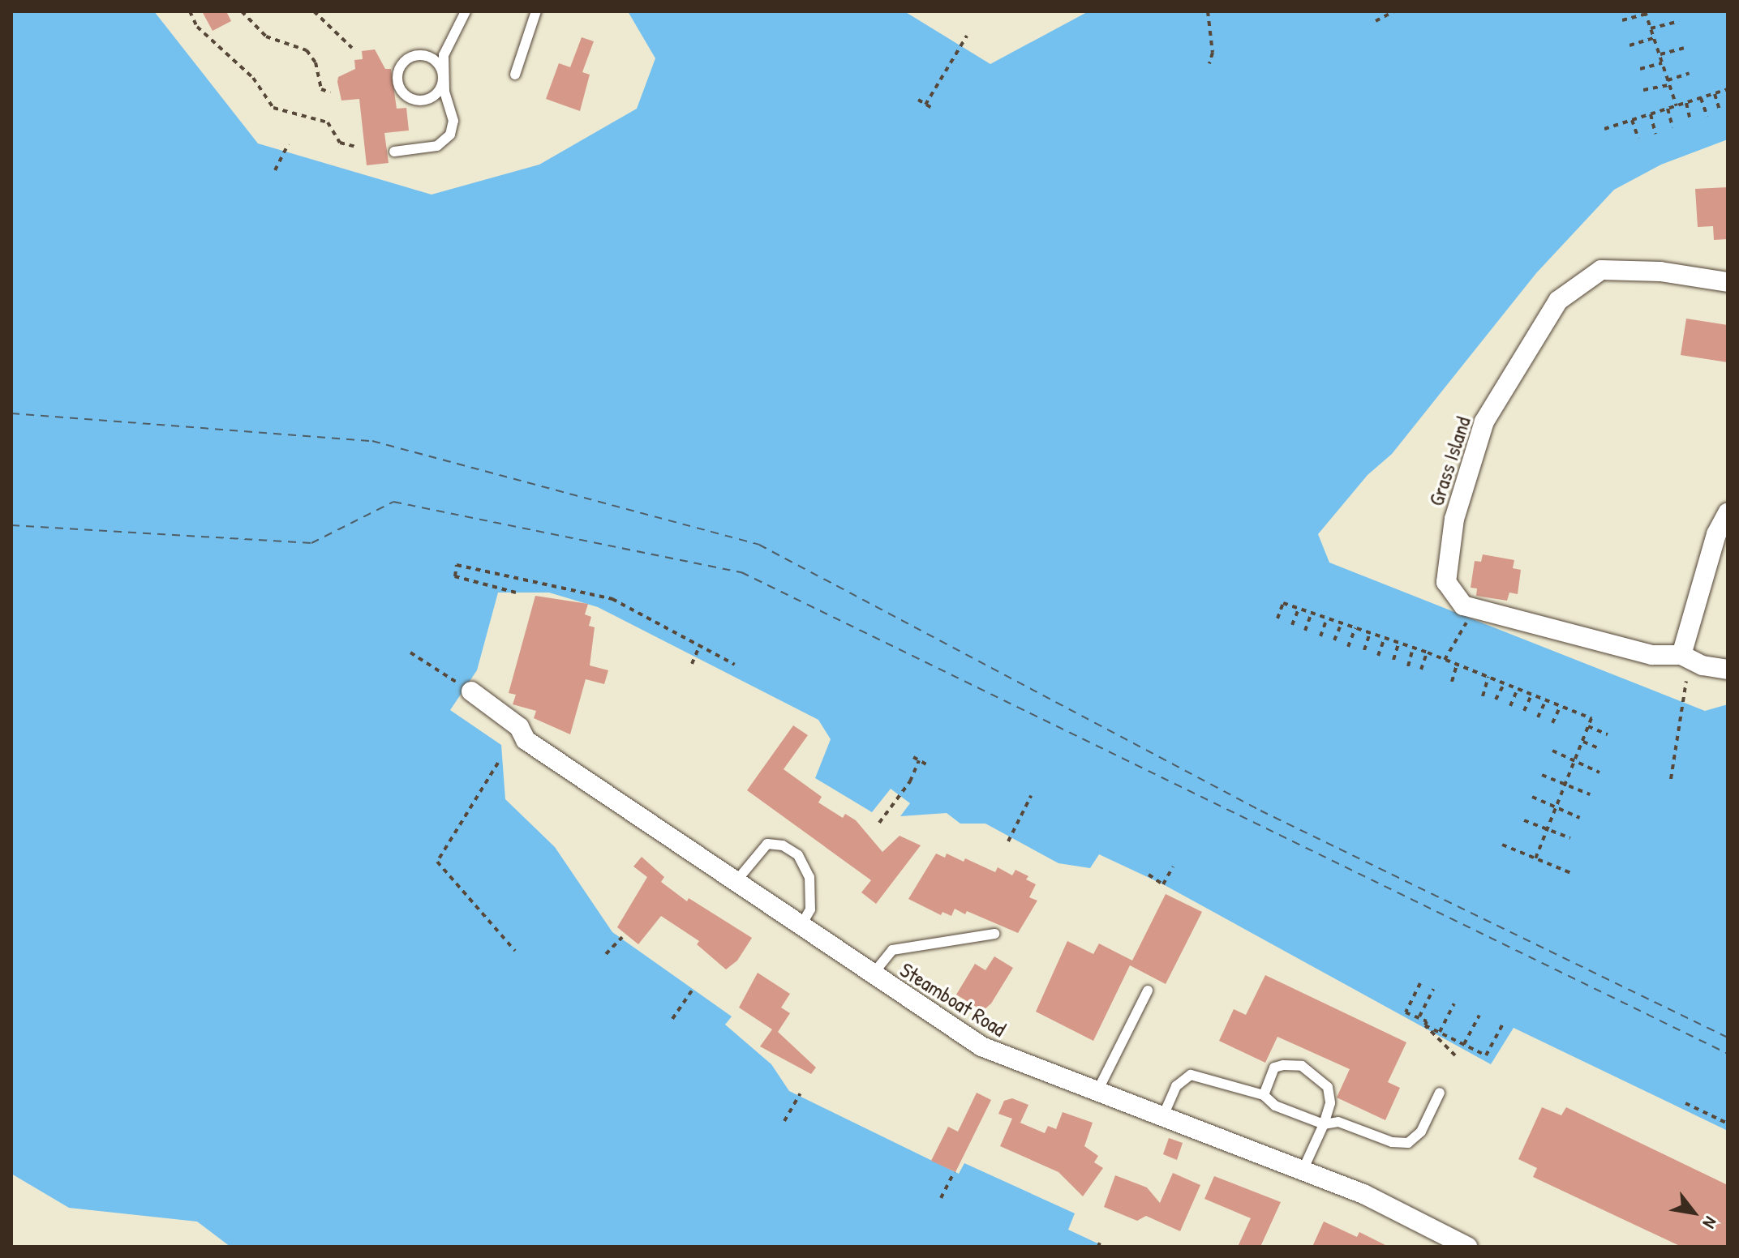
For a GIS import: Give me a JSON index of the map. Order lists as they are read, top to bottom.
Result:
{
  "streets": {
    "street": ["Grass Island", "Steamboat Road"]
  },
  "north": "bottom right"
}
